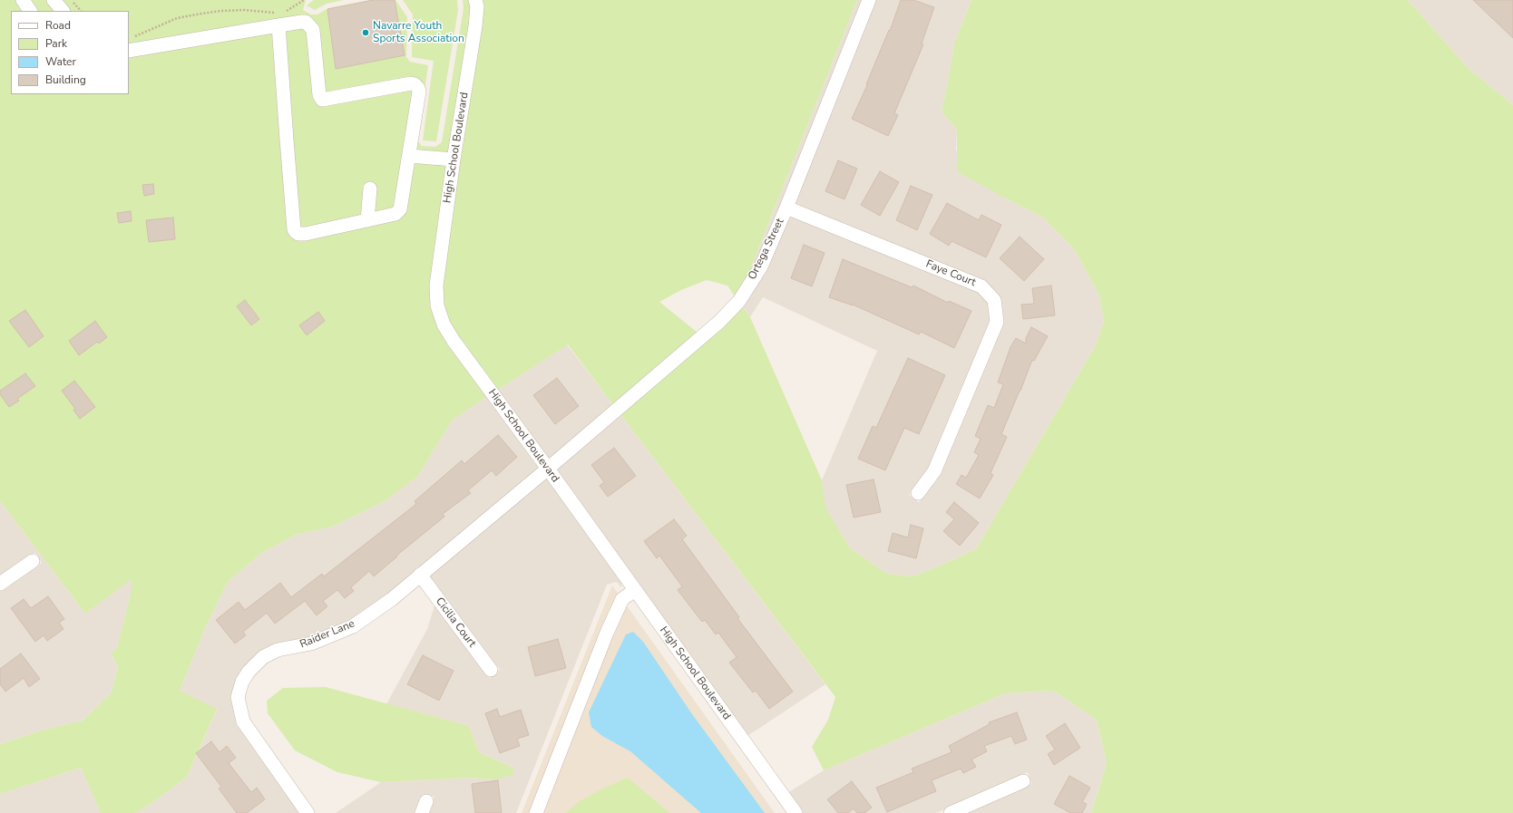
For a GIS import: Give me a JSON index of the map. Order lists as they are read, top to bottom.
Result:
{
  "streets": {
    "street": [
      "High School Boulevard",
      "Ortega Street",
      "Faye Court",
      "Cicilia Court",
      "Raider Lane"
    ]
  },
  "crossings": [
    ["High School Boulevard", "Ortega Street"],
    ["High School Boulevard", "Raider Lane"],
    ["Ortega Street", "Faye Court"],
    ["Ortega Street", "Raider Lane"],
    ["Cicilia Court", "Raider Lane"]
  ],
  "places": ["Navarre Youth Sports Association"],
  "legend": [
    "Road",
    "Park",
    "Water",
    "Building"
  ]
}
